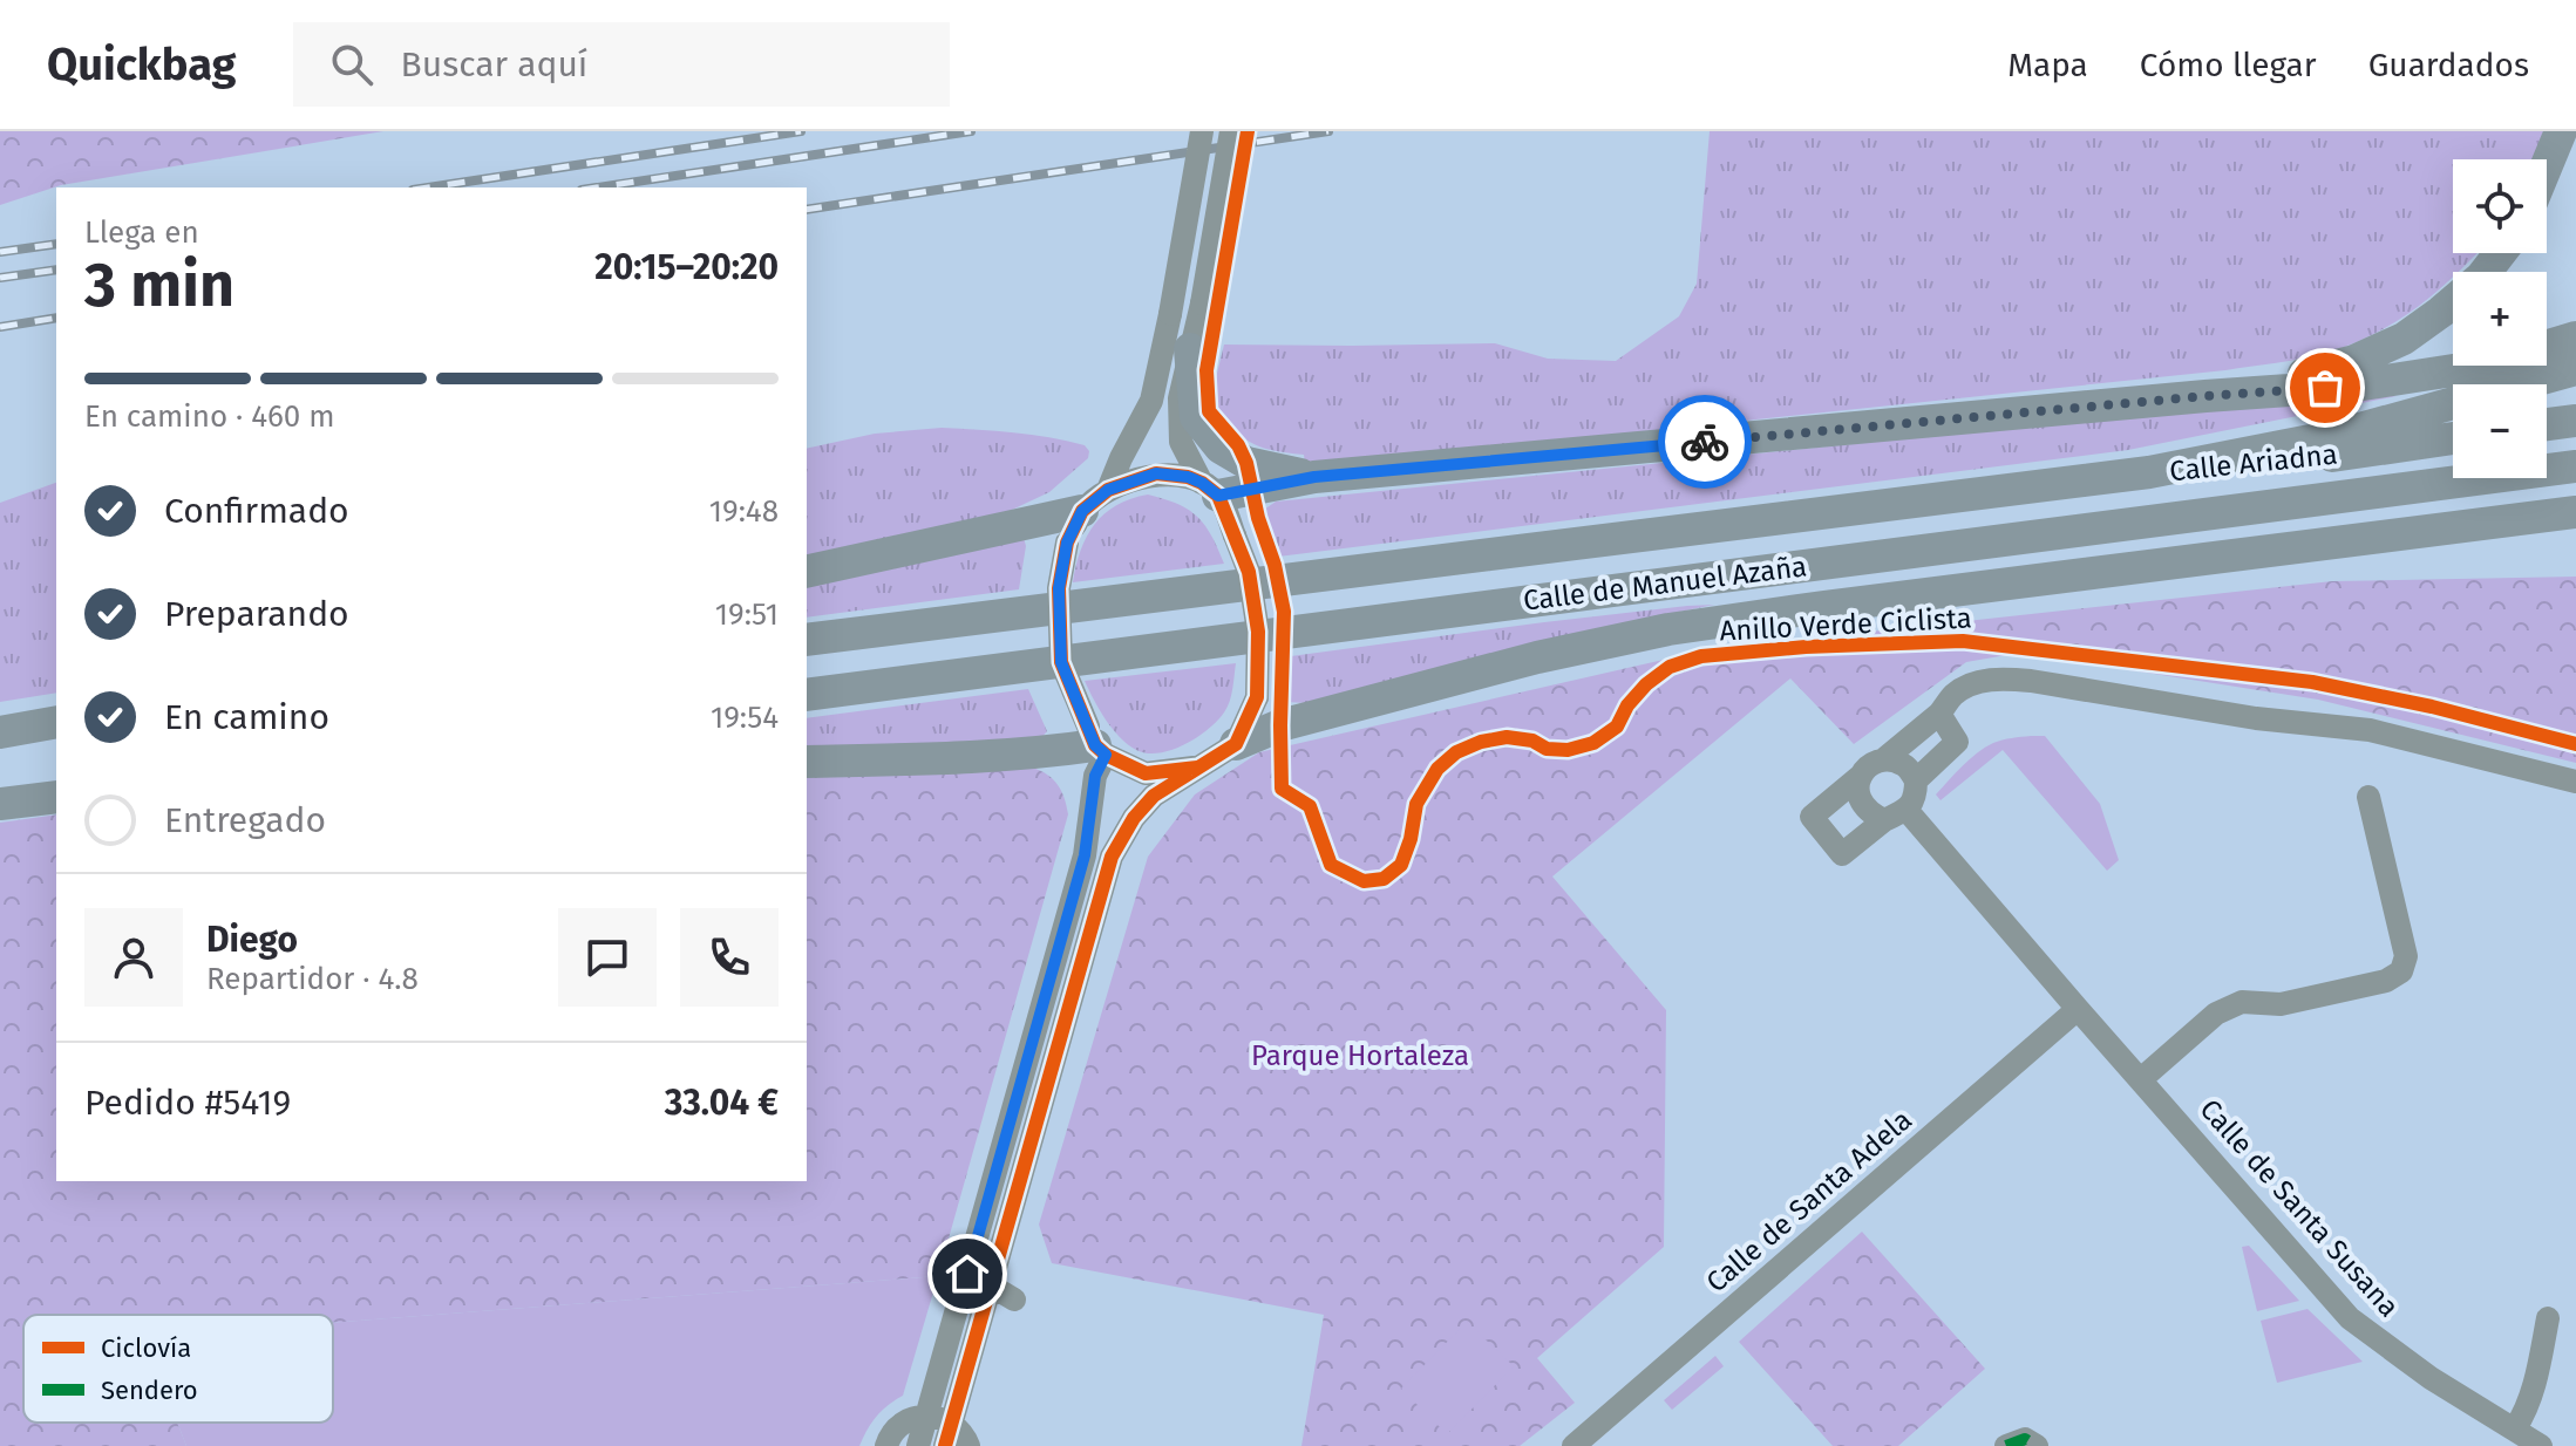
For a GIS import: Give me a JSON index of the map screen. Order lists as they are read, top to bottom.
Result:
{
  "streets": {
    "highway": ["Calle Ariadna", "Calle de Manuel Azaña"],
    "street": ["Calle de Santa Adela", "Calle de Santa Susana"],
    "cycle path": ["Anillo Verde Ciclista"]
  },
  "crossings": [
    ["Calle Ariadna", "Calle de Manuel Azaña"],
    ["Calle de Santa Adela", "Calle de Santa Susana"]
  ],
  "parks": ["Parque Hortaleza"],
  "legend": ["Ciclovía", "Sendero"],
  "page": {
    "header": "Quickbag",
    "search": "Buscar aquí",
    "nav": ["Mapa", "Cómo llegar", "Guardados"],
    "map_buttons": ["+", "−"],
    "heading": ["3 min", "Llega en", "20:15–20:20"],
    "panel": [
      "Diego",
      "Repartidor · 4.8",
      "Pedido #5419",
      "33.04 €"
    ],
    "bar": "En camino · 460 m",
    "list": [
      ["Confirmado", "19:48"],
      ["Preparando", "19:51"],
      ["En camino", "19:54"],
      "Entregado"
    ]
  }
}
